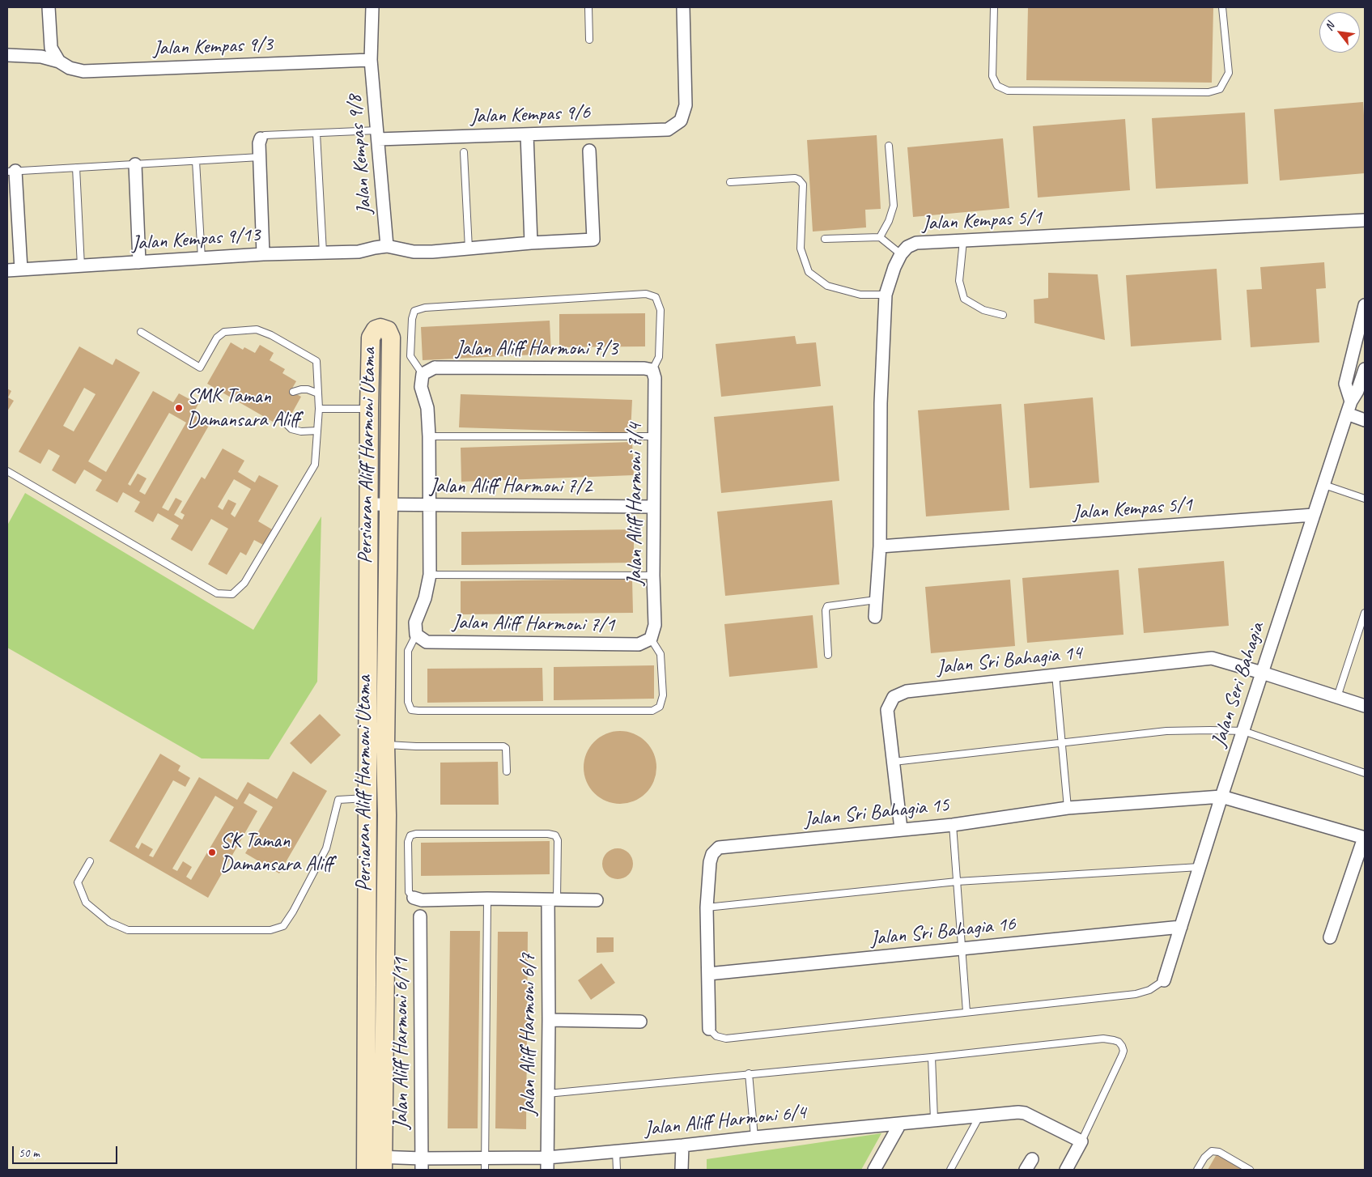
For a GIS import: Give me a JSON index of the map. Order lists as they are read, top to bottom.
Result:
{
  "streets": {
    "street": [
      "Jalan Kempas 9/3",
      "Jalan Kempas 9/6",
      "Jalan Kempas 9/8",
      "Jalan Kempas 5/1",
      "Jalan Kempas 9/13",
      "Jalan Aliff Harmoni 7/3",
      "Persiaran Aliff Harmoni Utama",
      "Jalan Aliff Harmoni 7/2",
      "Jalan Aliff Harmoni 7/4",
      "Jalan Aliff Harmoni 7/1",
      "Jalan Sri Bahagia 14",
      "Jalan Seri Bahagia",
      "Jalan Sri Bahagia 15",
      "Jalan Sri Bahagia 16",
      "Jalan Aliff Harmoni 6/7",
      "Jalan Aliff Harmoni 6/11",
      "Jalan Aliff Harmoni 6/4"
    ]
  },
  "crossings": [
    ["Jalan Kempas 9/3", "Jalan Kempas 9/8"],
    ["Jalan Kempas 9/6", "Jalan Kempas 9/8"],
    ["Jalan Kempas 9/8", "Jalan Kempas 9/13"],
    ["Jalan Kempas 5/1", "Jalan Seri Bahagia"],
    ["Jalan Aliff Harmoni 7/3", "Jalan Aliff Harmoni 7/4"],
    ["Persiaran Aliff Harmoni Utama", "Jalan Aliff Harmoni 7/2"],
    ["Persiaran Aliff Harmoni Utama", "Jalan Aliff Harmoni 6/4"],
    ["Jalan Aliff Harmoni 7/2", "Jalan Aliff Harmoni 7/4"],
    ["Jalan Aliff Harmoni 7/4", "Jalan Aliff Harmoni 7/1"],
    ["Jalan Sri Bahagia 14", "Jalan Seri Bahagia"],
    ["Jalan Sri Bahagia 14", "Jalan Sri Bahagia 15"],
    ["Jalan Seri Bahagia", "Jalan Sri Bahagia 15"],
    ["Jalan Seri Bahagia", "Jalan Sri Bahagia 16"],
    ["Jalan Sri Bahagia 15", "Jalan Sri Bahagia 16"],
    ["Jalan Aliff Harmoni 6/7", "Jalan Aliff Harmoni 6/4"],
    ["Jalan Aliff Harmoni 6/11", "Jalan Aliff Harmoni 6/4"]
  ],
  "places": ["SMK Taman Damansara Aliff", "SK Taman Damansara Aliff"],
  "scale_bar": "50 m",
  "north": "top left"
}
